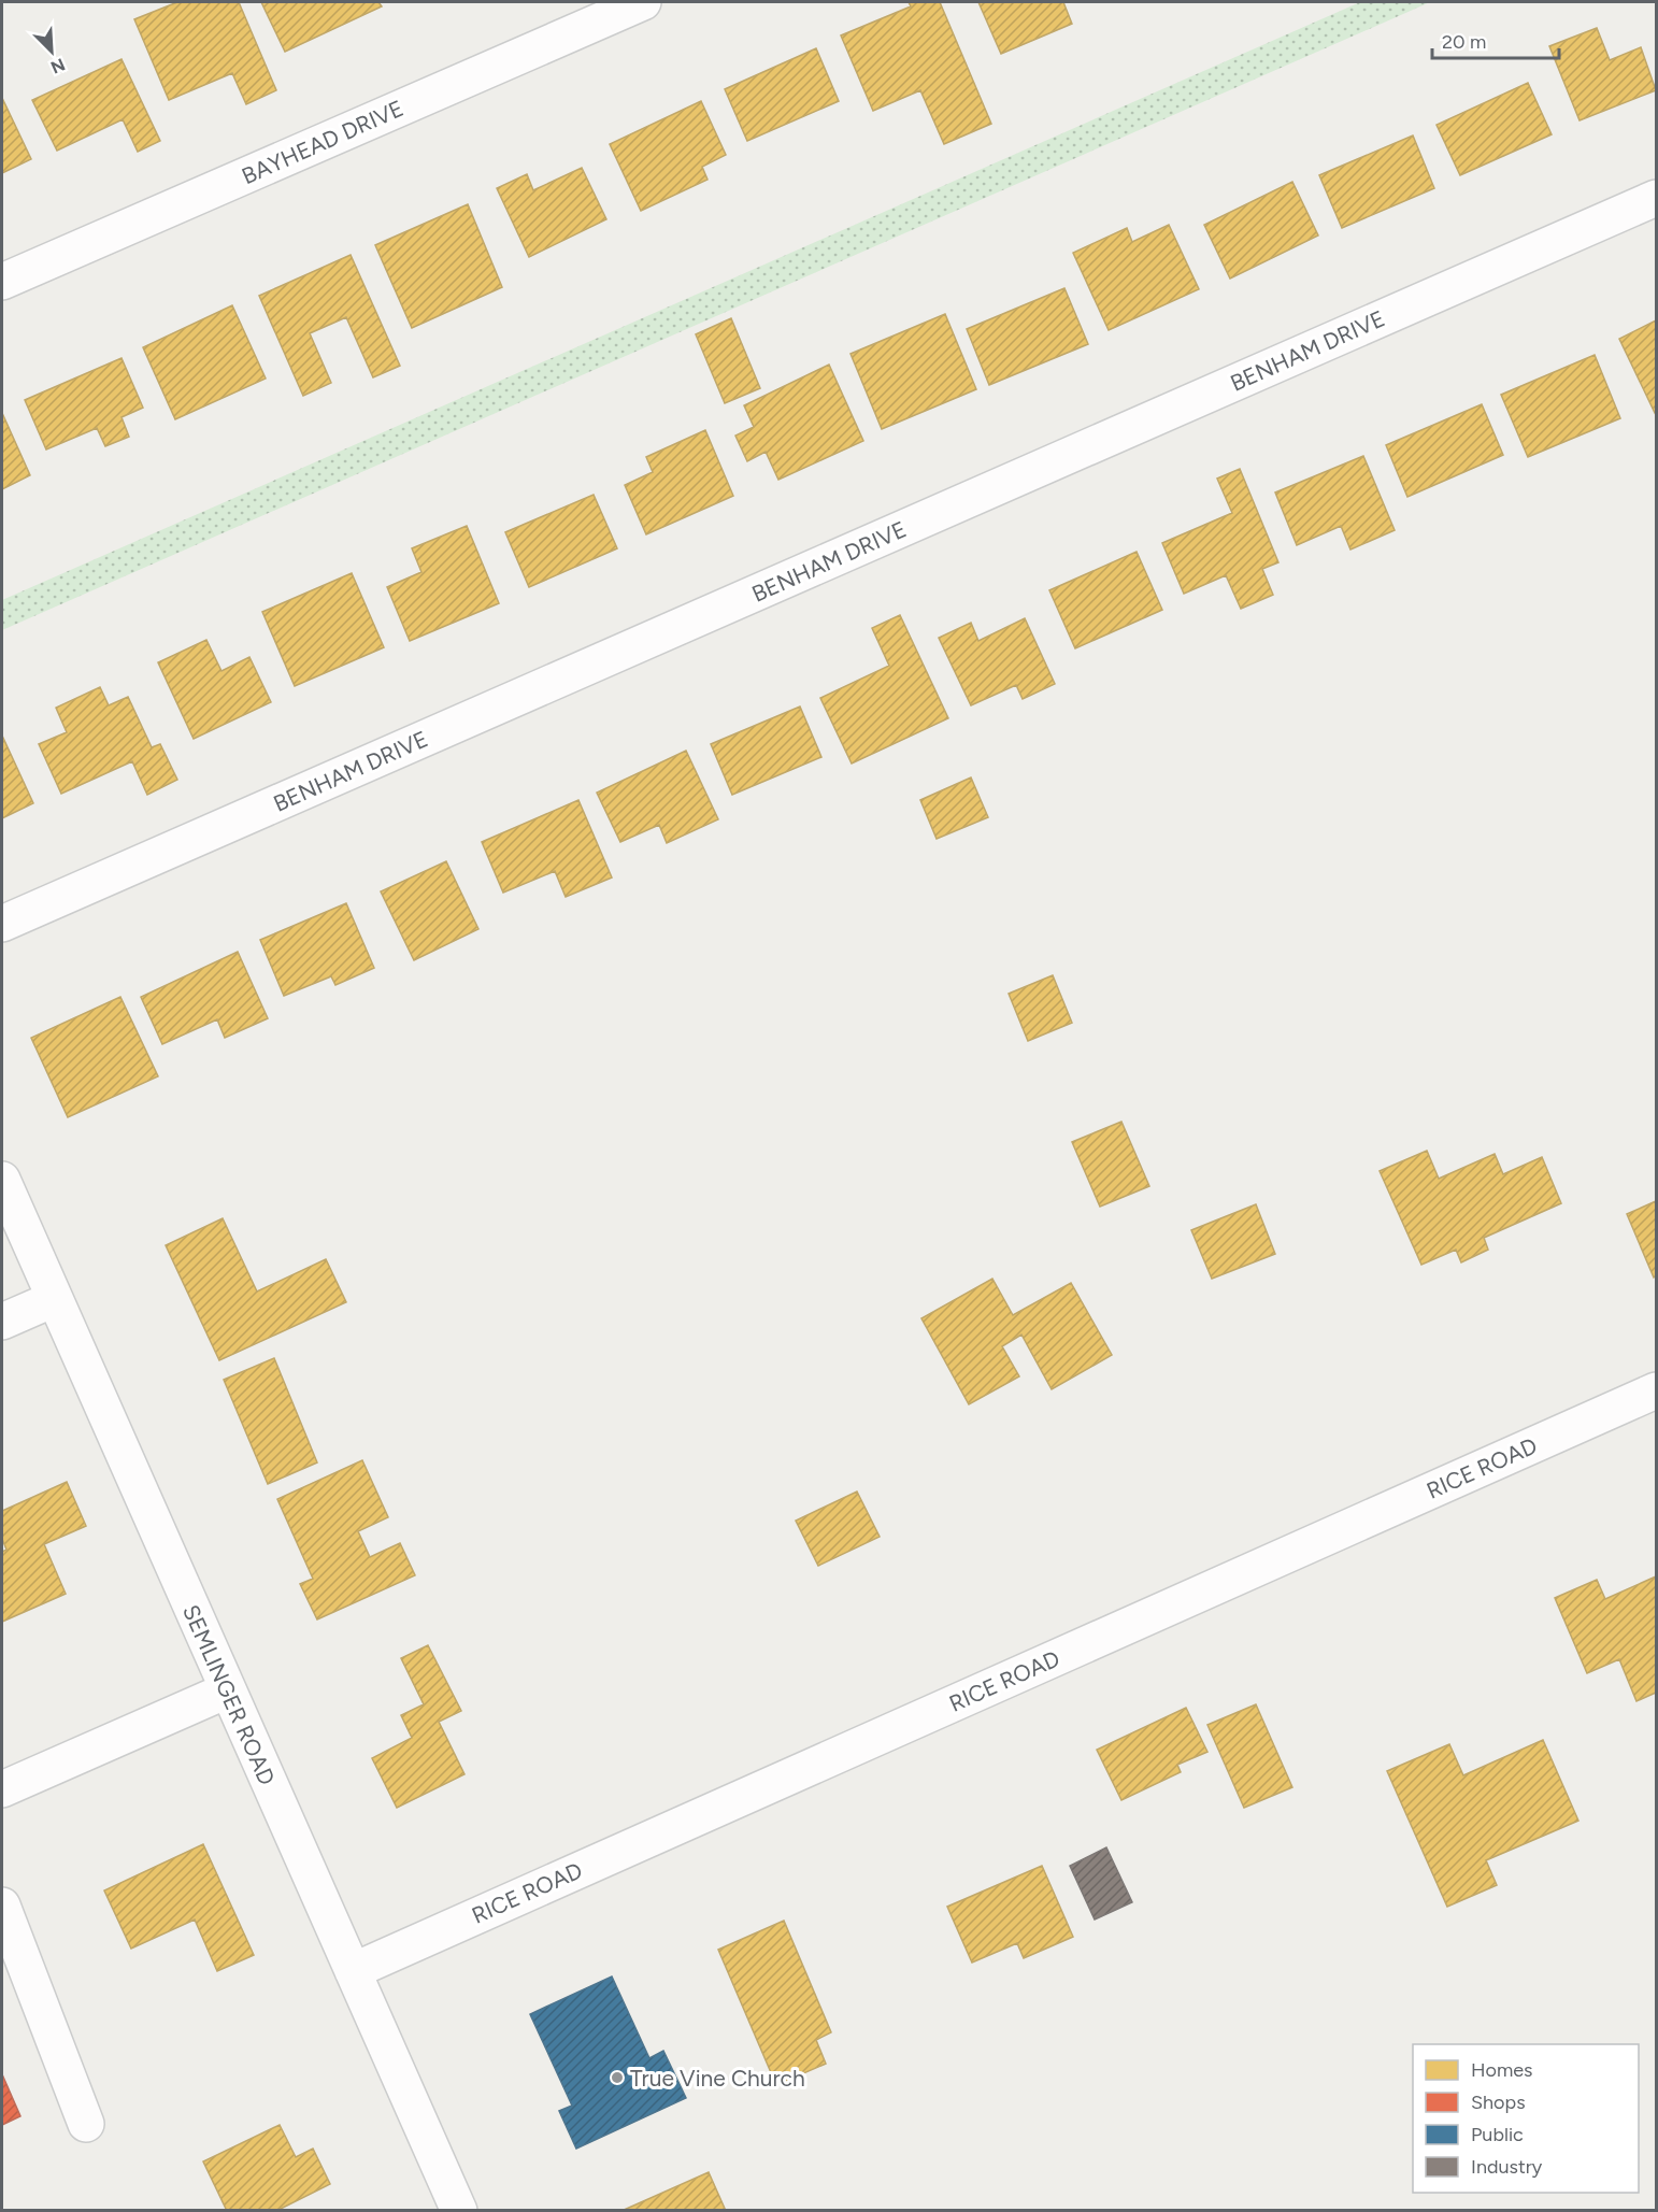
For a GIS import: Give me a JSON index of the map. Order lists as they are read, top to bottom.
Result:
{
  "streets": {
    "street": [
      "BAYHEAD DRIVE",
      "BENHAM DRIVE",
      "RICE ROAD",
      "SEMLINGER ROAD"
    ]
  },
  "crossings": [
    ["RICE ROAD", "SEMLINGER ROAD"]
  ],
  "places": ["True Vine Church"],
  "legend": [
    "Homes",
    "Shops",
    "Public",
    "Industry"
  ],
  "scale_bar": "20 m",
  "north": "bottom right"
}
